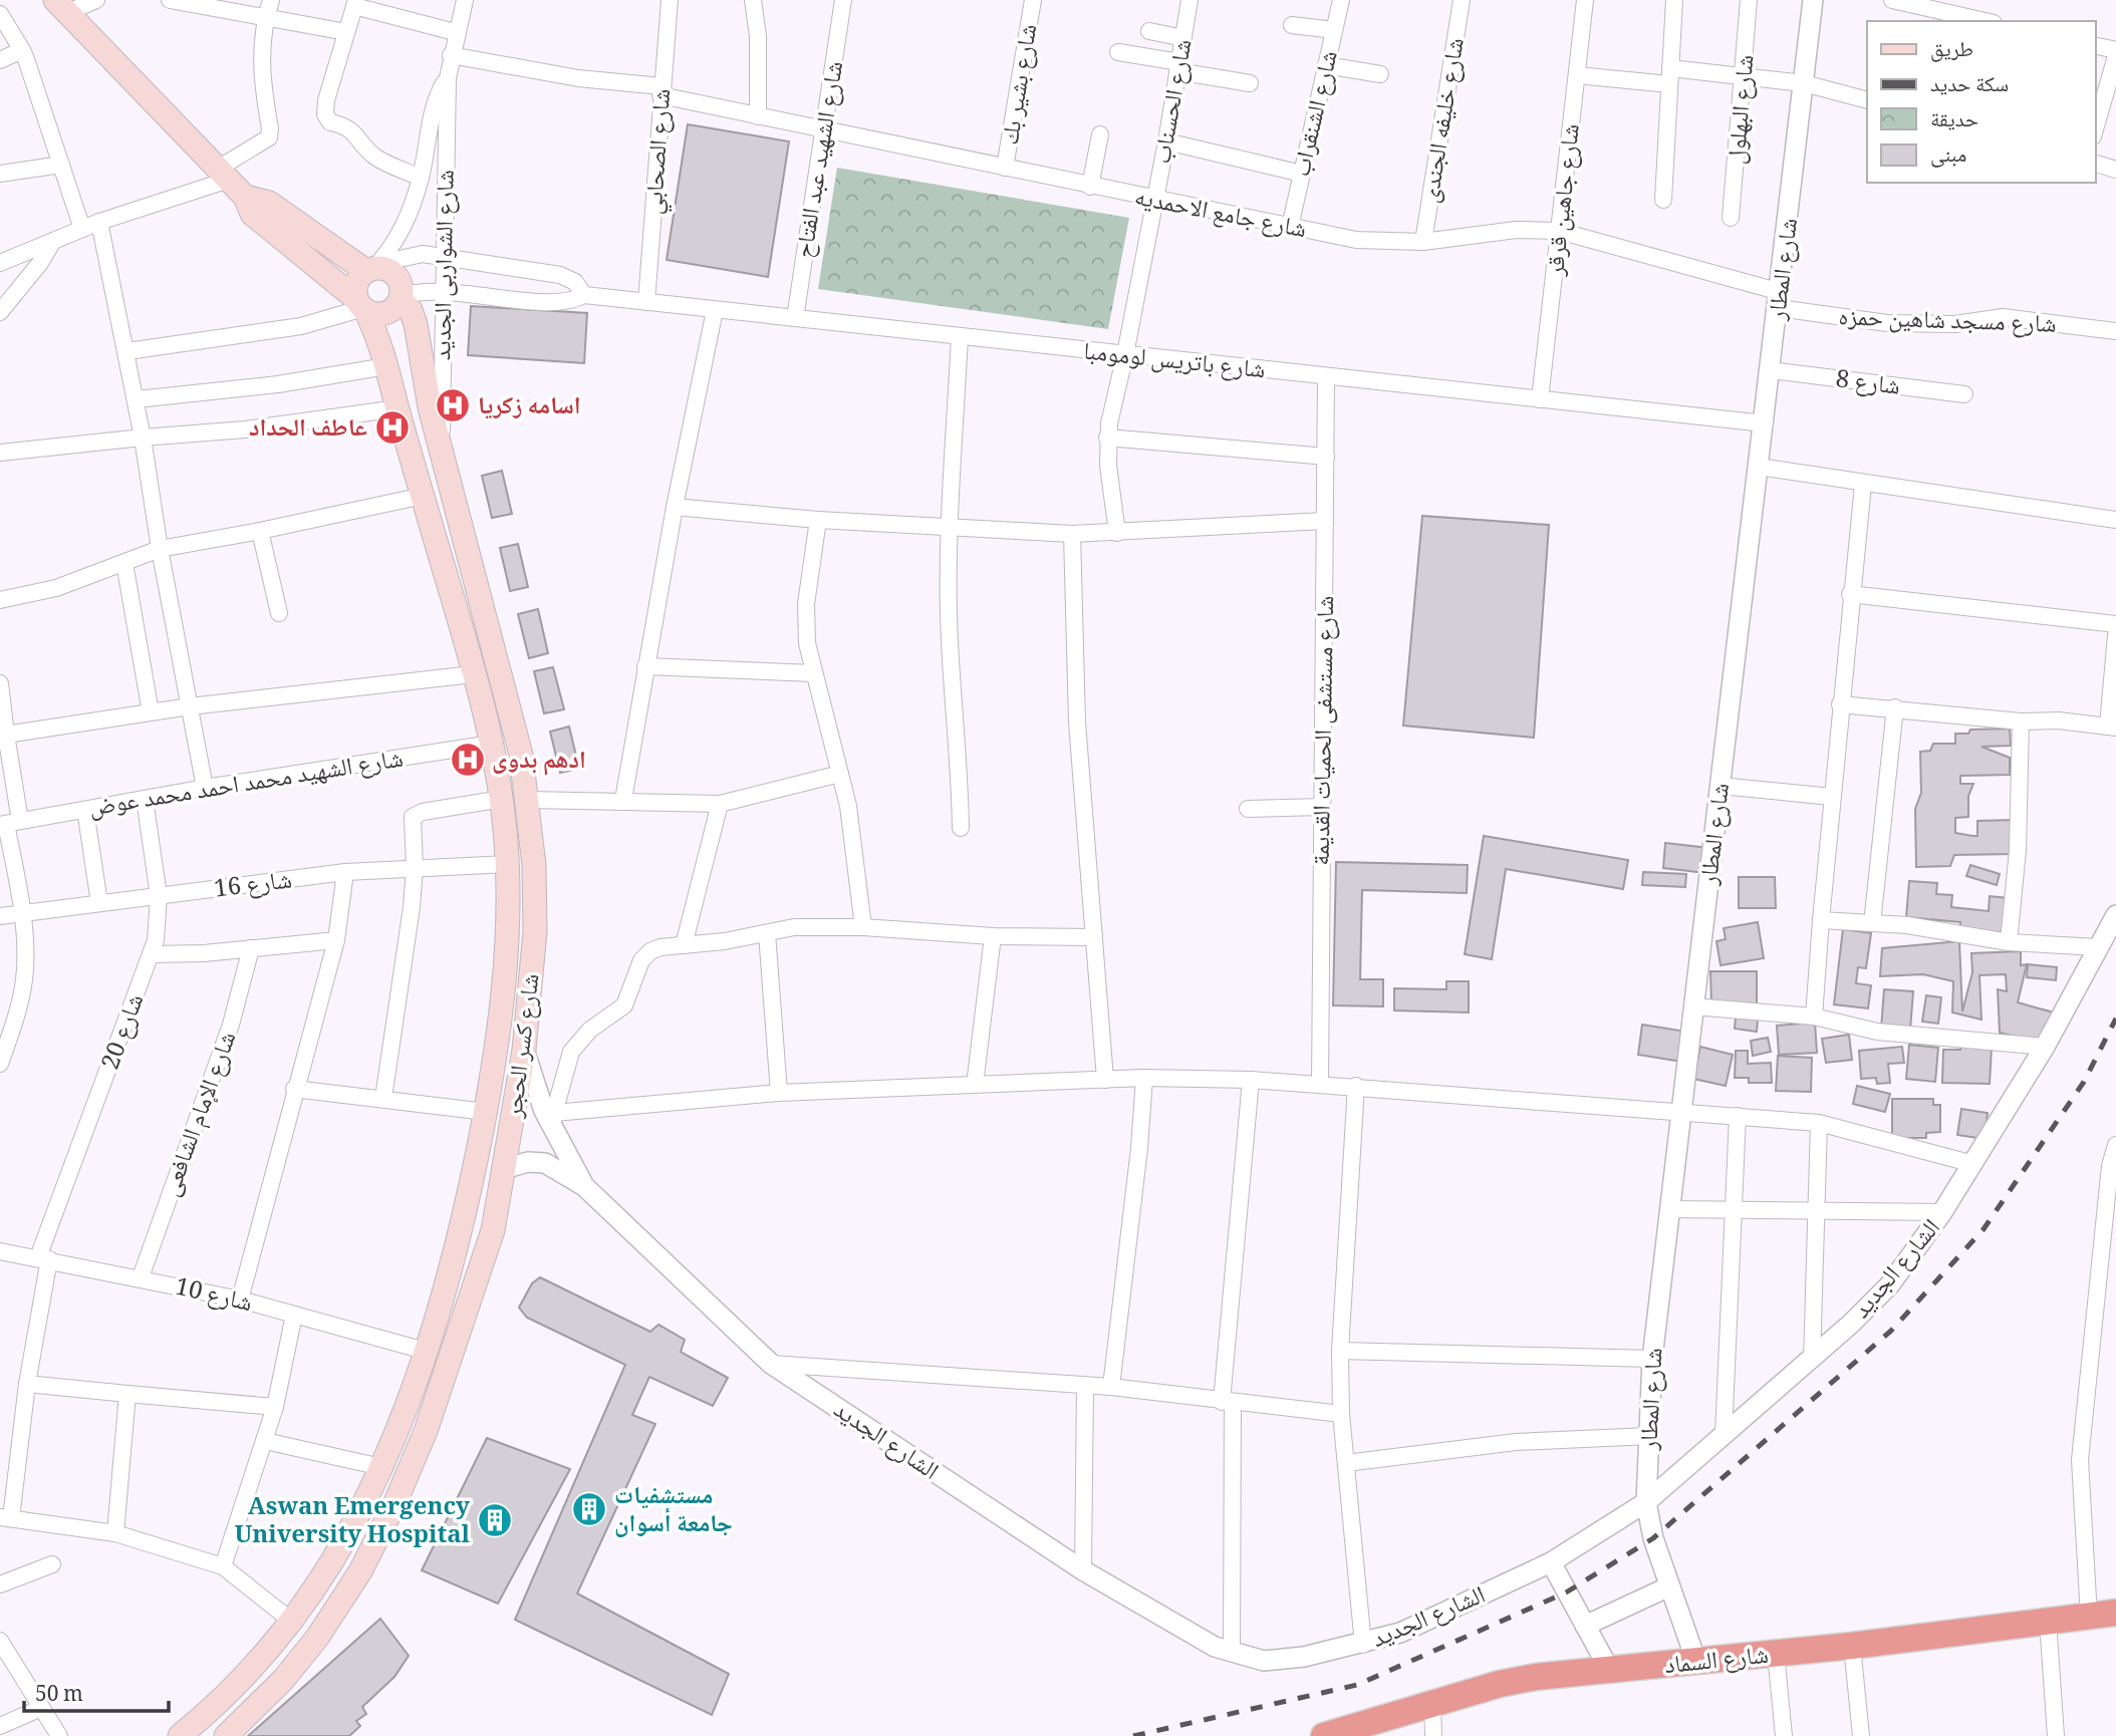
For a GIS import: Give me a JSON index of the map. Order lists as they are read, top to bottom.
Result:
{
  "streets": {
    "highway": ["شارع السماد"],
    "main road": ["شارع كسر الحجر"],
    "street": [
      "شارع بشير بك",
      "شارع الحسناب",
      "شارع البهلول",
      "شارع الشنقراب",
      "شارع خليفه الجندى",
      "شارع الصحابي",
      "شارع الشهيد عبد الفتاح",
      "شارع جاهين قرقر",
      "شارع جامع الاحمديه",
      "شارع الشواربى الجديد",
      "شارع المطار",
      "شارع مسجد شاهين حمزه",
      "شارع باتريس لومومبا",
      "شارع 8",
      "شارع مستشفى الحميات القديمة",
      "شارع الشهيد محمد احمد محمد عوض",
      "شارع 16",
      "شارع 20",
      "شارع الإمام الشافعى",
      "الشارع الجديد",
      "شارع 10"
    ]
  },
  "crossings": [
    ["شارع بشير بك", "شارع جامع الاحمديه"],
    ["شارع الحسناب", "شارع جامع الاحمديه"],
    ["شارع الحسناب", "شارع باتريس لومومبا"],
    ["شارع الشنقراب", "شارع جامع الاحمديه"],
    ["شارع خليفه الجندى", "شارع جامع الاحمديه"],
    ["شارع الصحابي", "شارع جامع الاحمديه"],
    ["شارع الصحابي", "شارع باتريس لومومبا"],
    ["شارع الشهيد عبد الفتاح", "شارع جامع الاحمديه"],
    ["شارع الشهيد عبد الفتاح", "شارع باتريس لومومبا"],
    ["شارع جاهين قرقر", "شارع جامع الاحمديه"],
    ["شارع جاهين قرقر", "شارع باتريس لومومبا"],
    ["شارع جامع الاحمديه", "شارع الشواربى الجديد"],
    ["شارع جامع الاحمديه", "شارع المطار"],
    ["شارع جامع الاحمديه", "شارع مسجد شاهين حمزه"],
    ["شارع الشواربى الجديد", "شارع باتريس لومومبا"],
    ["شارع الشواربى الجديد", "شارع كسر الحجر"],
    ["شارع المطار", "شارع مسجد شاهين حمزه"],
    ["شارع المطار", "شارع باتريس لومومبا"],
    ["شارع المطار", "شارع 8"],
    ["شارع المطار", "الشارع الجديد"],
    ["شارع المطار", "شارع السماد"],
    ["شارع باتريس لومومبا", "شارع مستشفى الحميات القديمة"],
    ["شارع باتريس لومومبا", "شارع كسر الحجر"],
    ["شارع الشهيد محمد احمد محمد عوض", "شارع 20"],
    ["شارع الشهيد محمد احمد محمد عوض", "شارع كسر الحجر"],
    ["شارع 16", "شارع 20"],
    ["شارع 16", "شارع كسر الحجر"],
    ["شارع 20", "شارع 10"],
    ["شارع كسر الحجر", "الشارع الجديد"],
    ["شارع كسر الحجر", "شارع 10"],
    ["شارع الإمام الشافعى", "شارع 10"]
  ],
  "places": {
    "hospital": ["اسامه زكريا", "عاطف الحداد", "ادهم بدوى"],
    "building": ["مستشفيات جامعة أسوان", "Aswan Emergency University Hospital"]
  },
  "legend": [
    "طريق",
    "سكة حديد",
    "حديقة",
    "مبنى"
  ],
  "scale_bar": "50 m"
}
